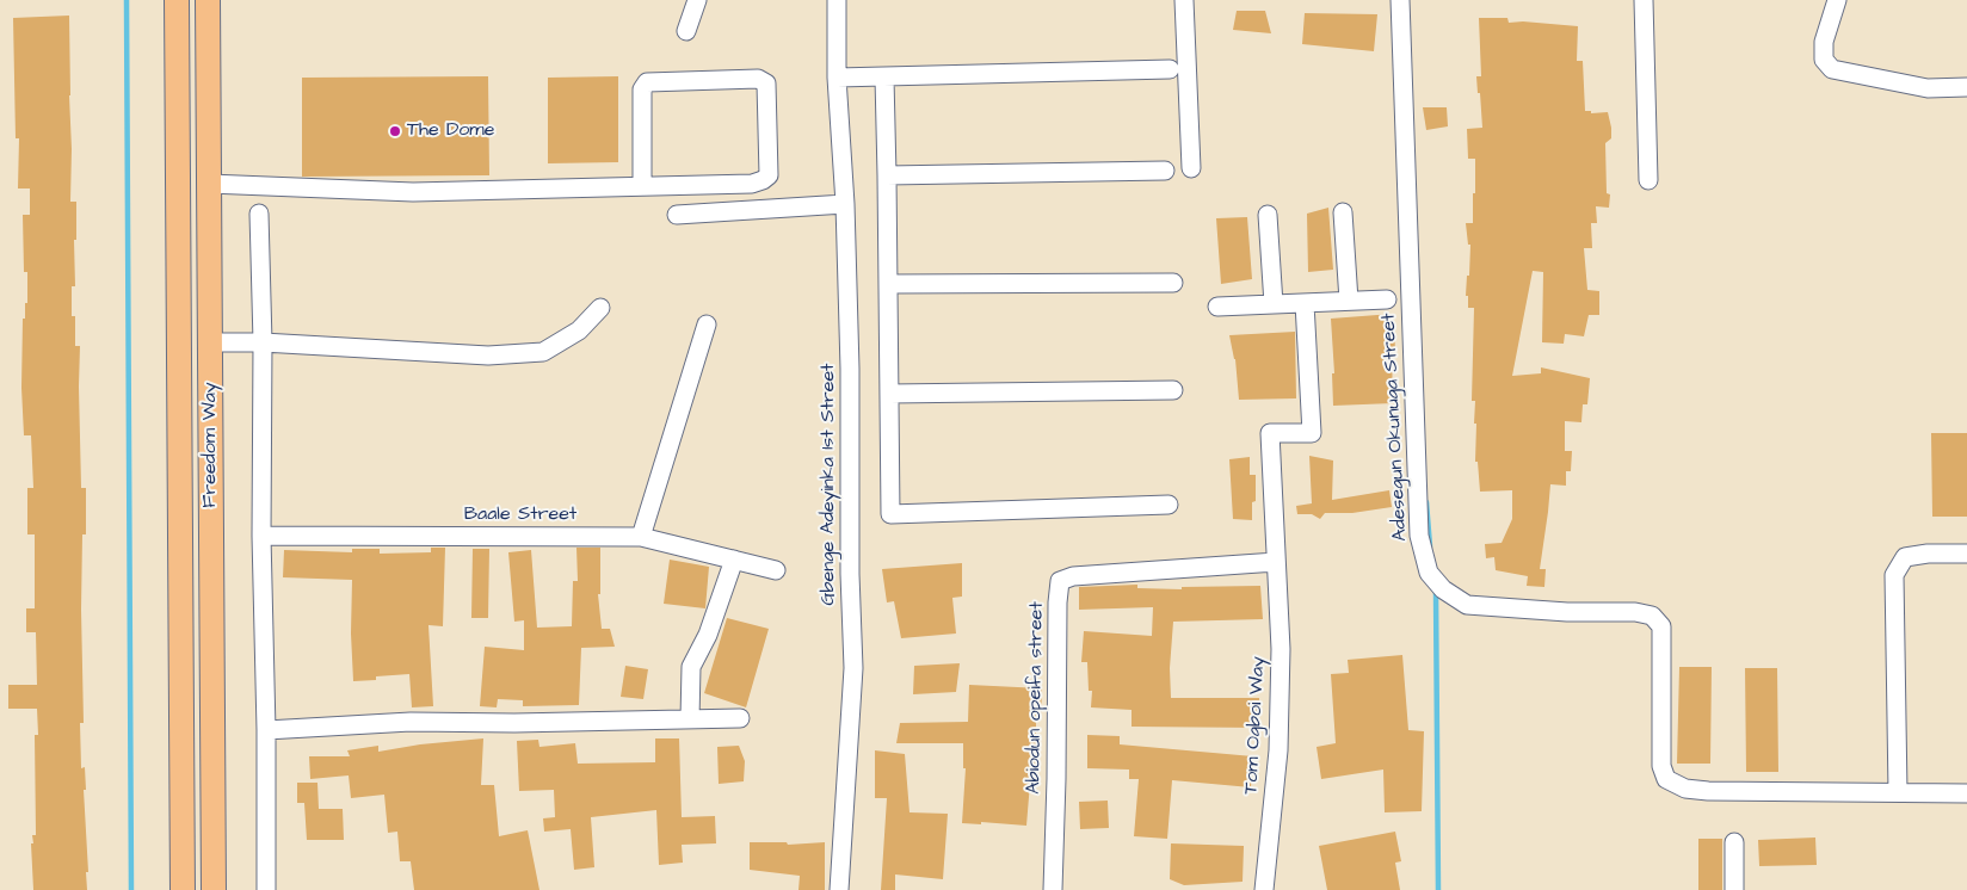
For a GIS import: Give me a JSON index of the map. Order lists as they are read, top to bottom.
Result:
{
  "streets": {
    "main road": ["Freedom Way"],
    "street": [
      "Adesegun Okunuga Street",
      "Gbenge Adeyinka 1st Street",
      "Baale Street",
      "Abiodun opeifa street",
      "Tom Ogboi Way"
    ]
  },
  "crossings": [
    ["Abiodun opeifa street", "Tom Ogboi Way"]
  ],
  "places": ["The Dome"]
}
